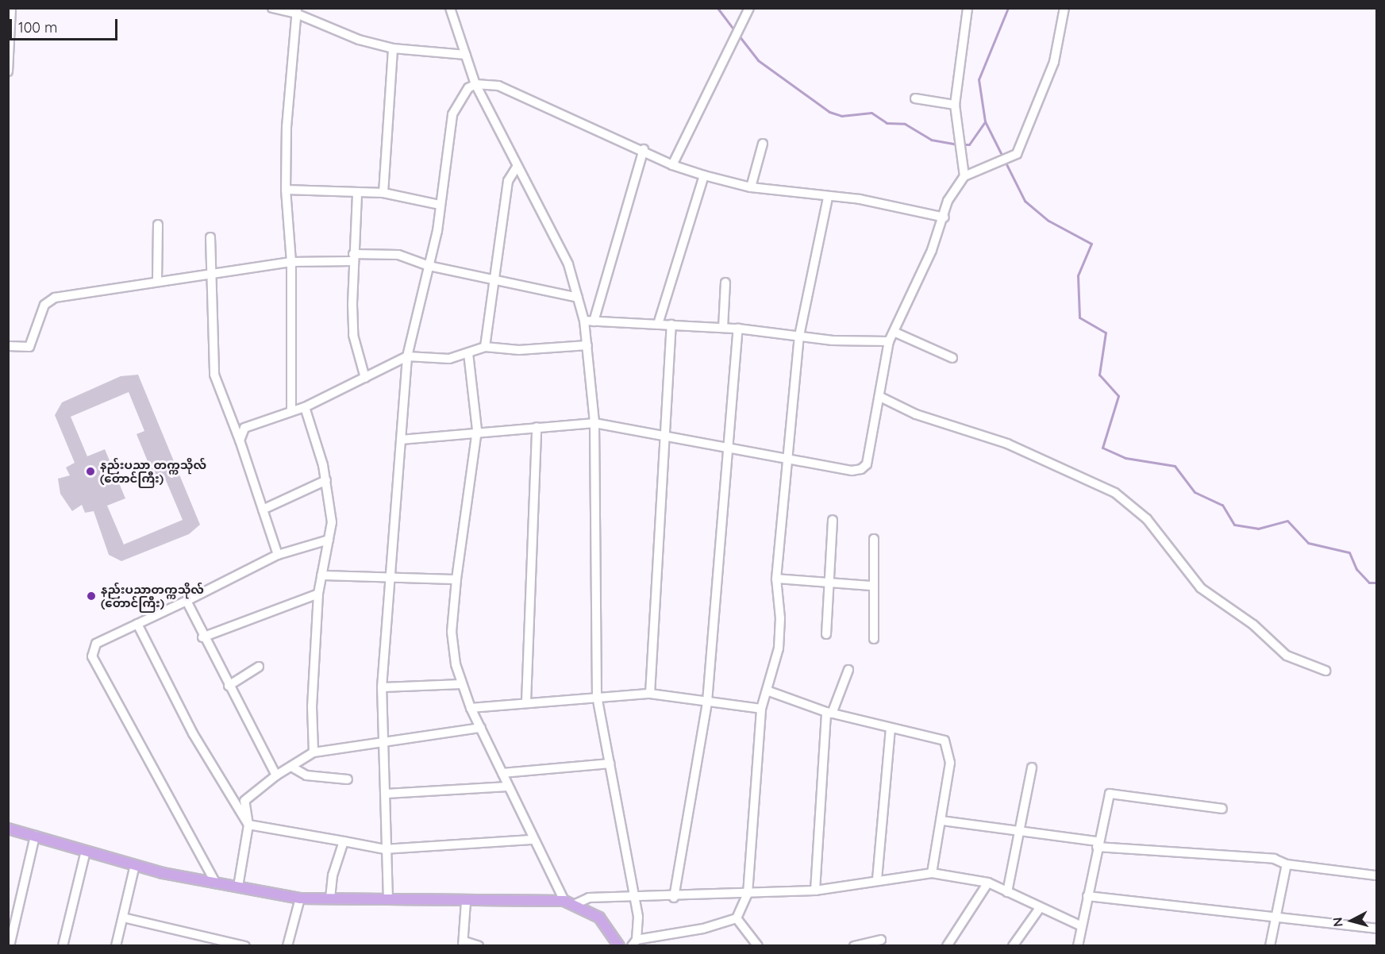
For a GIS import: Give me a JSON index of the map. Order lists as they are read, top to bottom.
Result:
{
  "places": ["နည်းပညာ တက္ကသိုလ် (တောင်ကြီး)", "နည်းပညာတက္ကသိုလ် (တောင်ကြီး)"],
  "scale_bar": "100 m",
  "north": "left"
}
